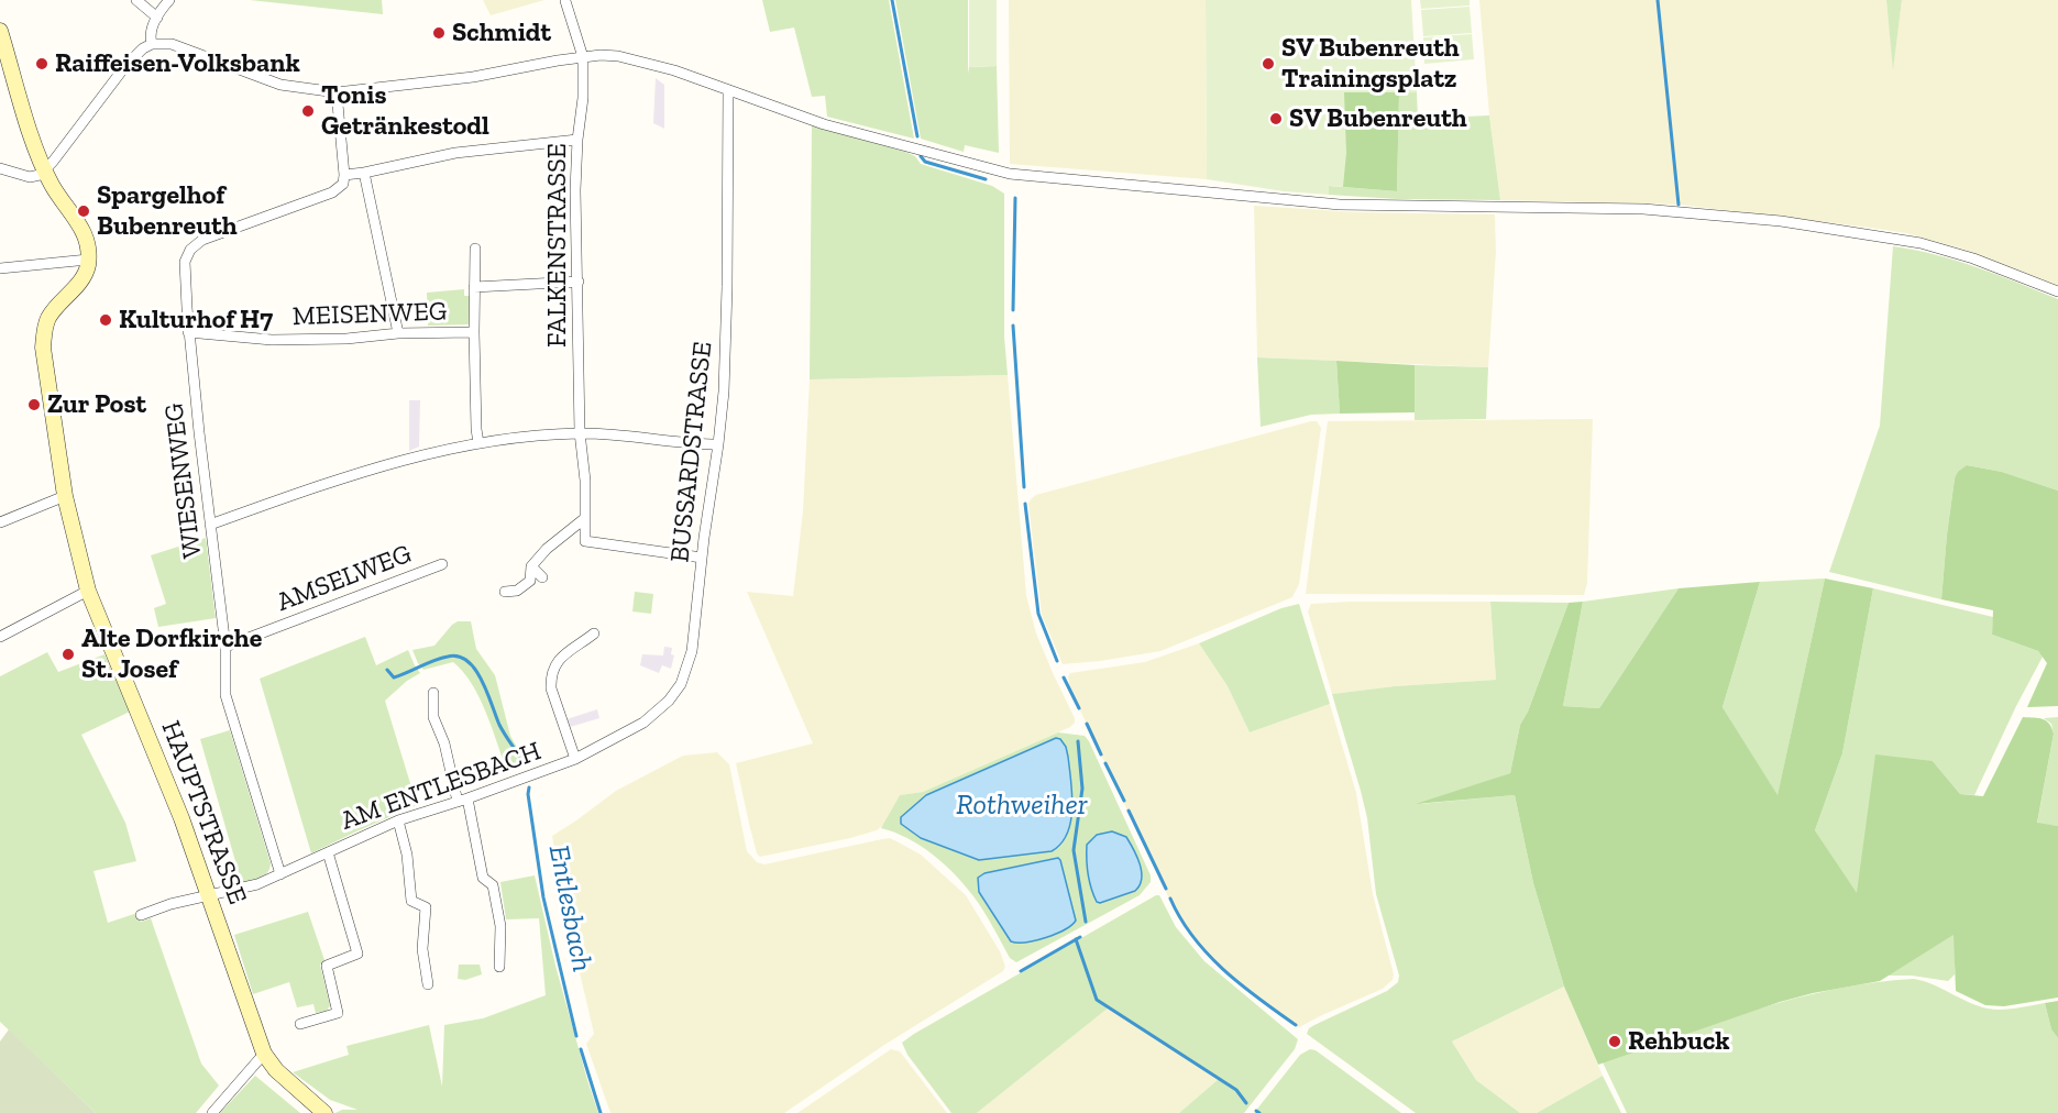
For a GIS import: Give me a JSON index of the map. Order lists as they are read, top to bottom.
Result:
{
  "streets": {
    "street": [
      "FALKENSTRASSE",
      "MEISENWEG",
      "BUSSARDSTRASSE",
      "WIESENWEG",
      "AMSELWEG",
      "AM ENTLESBACH",
      "HAUPTSTRASSE"
    ]
  },
  "crossings": [
    ["MEISENWEG", "WIESENWEG"],
    ["BUSSARDSTRASSE", "AM ENTLESBACH"],
    ["WIESENWEG", "AMSELWEG"],
    ["WIESENWEG", "AM ENTLESBACH"],
    ["AM ENTLESBACH", "HAUPTSTRASSE"]
  ],
  "water": ["Rothweiher", "Entlesbach"],
  "places": [
    "Schmidt",
    "Raiffeisen-Volksbank",
    "SV Bubenreuth Trainingsplatz",
    "Tonis Getränkestodl",
    "SV Bubenreuth",
    "Spargelhof Bubenreuth",
    "Kulturhof H7",
    "Zur Post",
    "Alte Dorfkirche St. Josef",
    "Rehbuck"
  ]
}
